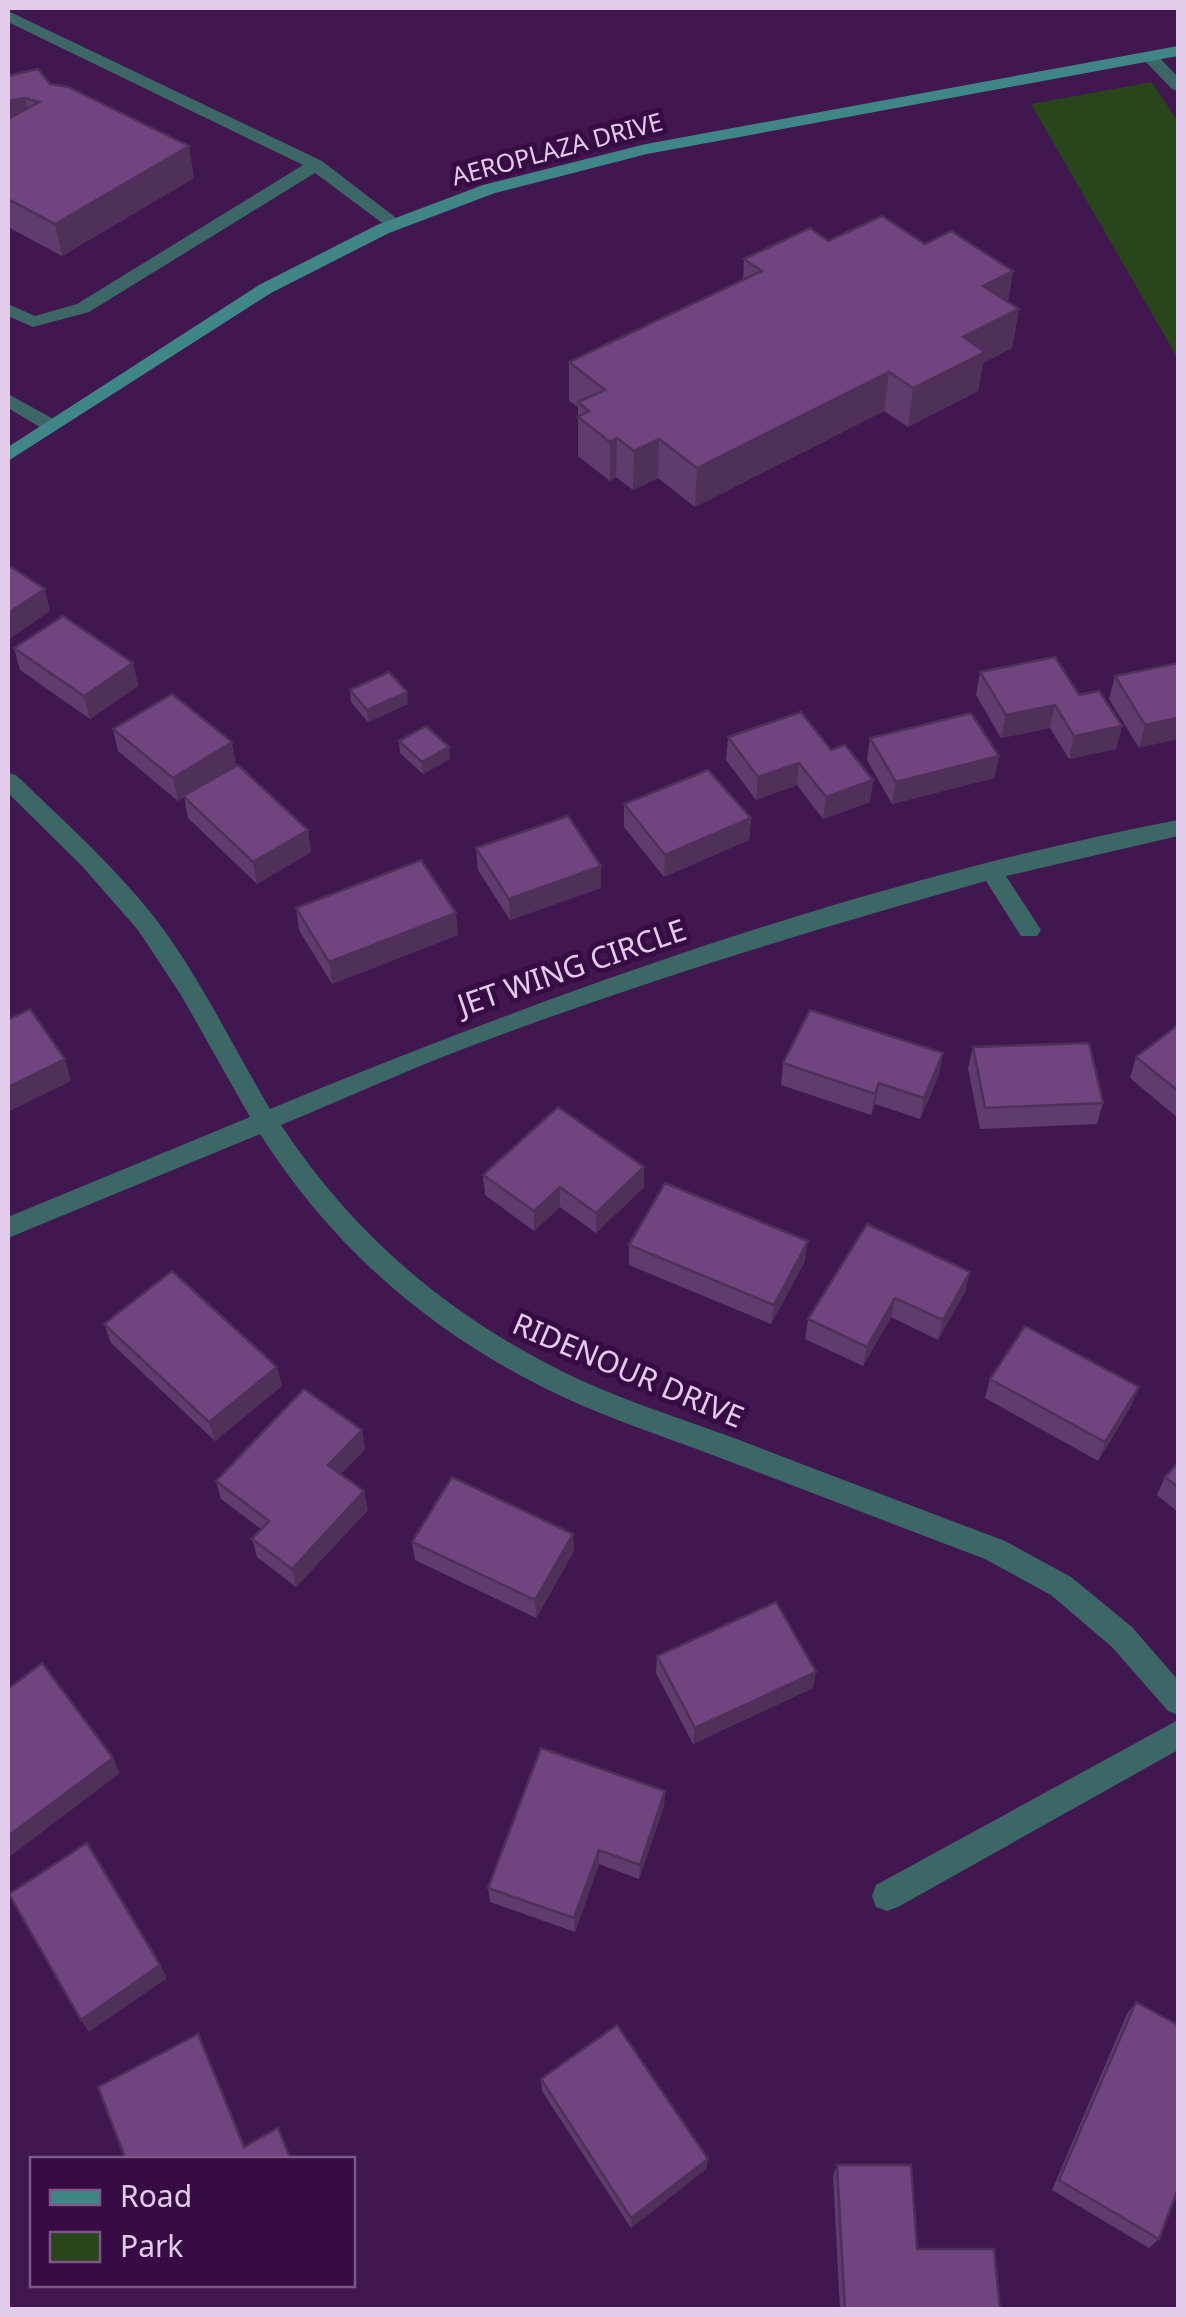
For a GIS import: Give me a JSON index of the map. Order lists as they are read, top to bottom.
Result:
{
  "streets": {
    "street": ["AEROPLAZA DRIVE", "JET WING CIRCLE", "RIDENOUR DRIVE"]
  },
  "crossings": [
    ["JET WING CIRCLE", "RIDENOUR DRIVE"]
  ],
  "legend": ["Road", "Park"]
}
